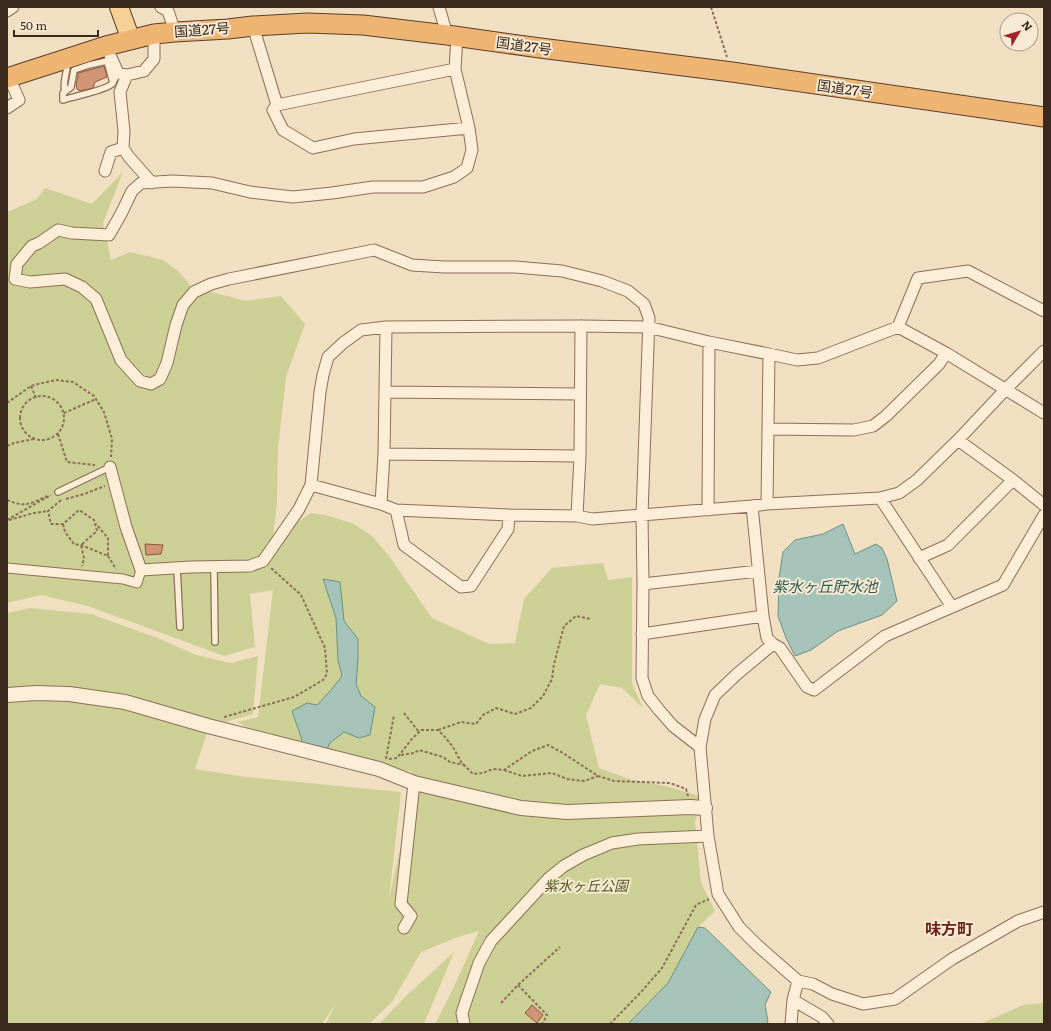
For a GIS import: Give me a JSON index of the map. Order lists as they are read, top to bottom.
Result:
{
  "streets": {
    "highway": ["国道27号"]
  },
  "districts": ["味方町"],
  "water": ["紫水ヶ丘貯水池"],
  "parks": ["紫水ヶ丘公園"],
  "scale_bar": "50 m",
  "north": "top right"
}
